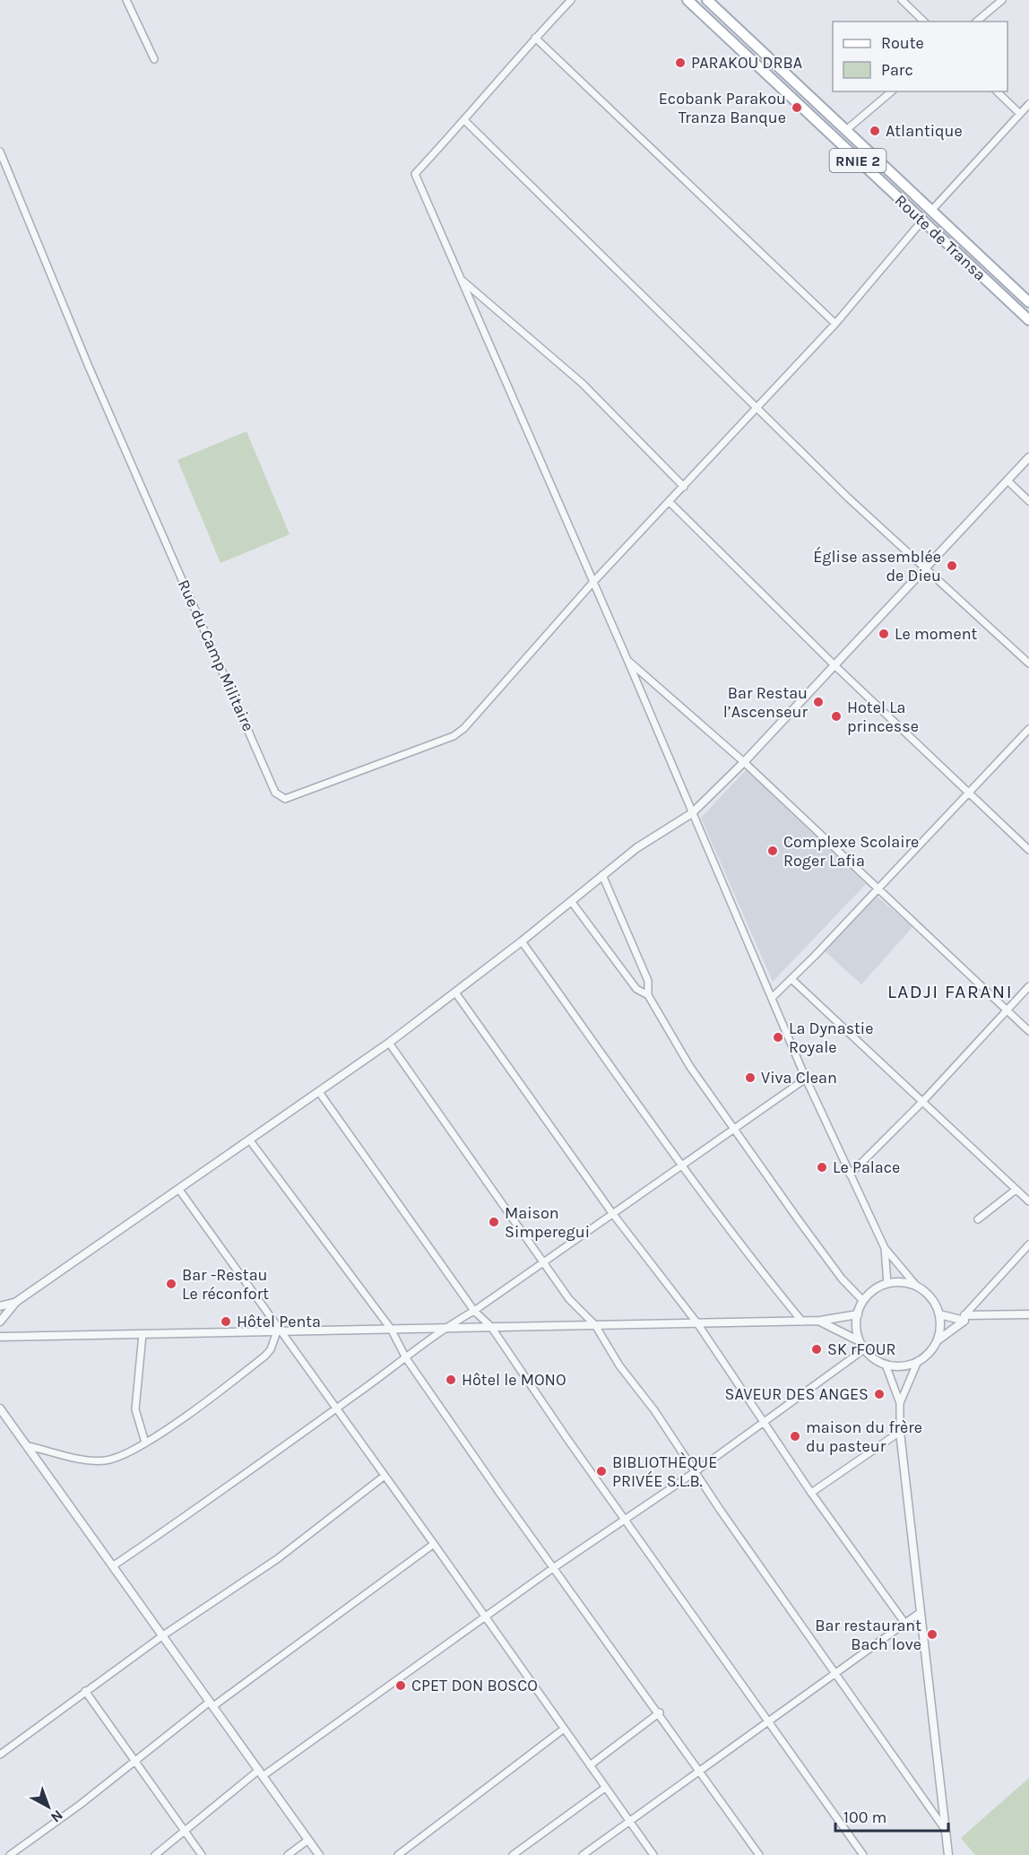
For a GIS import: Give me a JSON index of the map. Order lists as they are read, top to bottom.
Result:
{
  "streets": {
    "main road": ["RNIE 2", "Route de Transa"],
    "street": ["Rue du Camp Militaire"]
  },
  "crossings": [
    ["Route de Transa", "Rue du Camp Militaire"]
  ],
  "districts": ["LADJI FARANI"],
  "places": [
    "PARAKOU DRBA",
    "Ecobank Parakou Tranza Banque",
    "Atlantique",
    "Église assemblée de Dieu",
    "Le moment",
    "Bar Restau l’Ascenseur",
    "Hotel La princesse",
    "Complexe Scolaire Roger Lafia",
    "La Dynastie Royale",
    "Viva Clean",
    "Le Palace",
    "Maison Simperegui",
    "Bar -Restau Le réconfort",
    "Hôtel Penta",
    "SK rFOUR",
    "Hôtel le MONO",
    "SAVEUR DES ANGES",
    "maison du frère du pasteur",
    "BIBLIOTHÈQUE PRIVÉE S.L.B.",
    "Bar restaurant Bach love",
    "CPET DON BOSCO"
  ],
  "legend": ["Route", "Parc"],
  "scale_bar": "100 m",
  "north": "bottom right"
}
